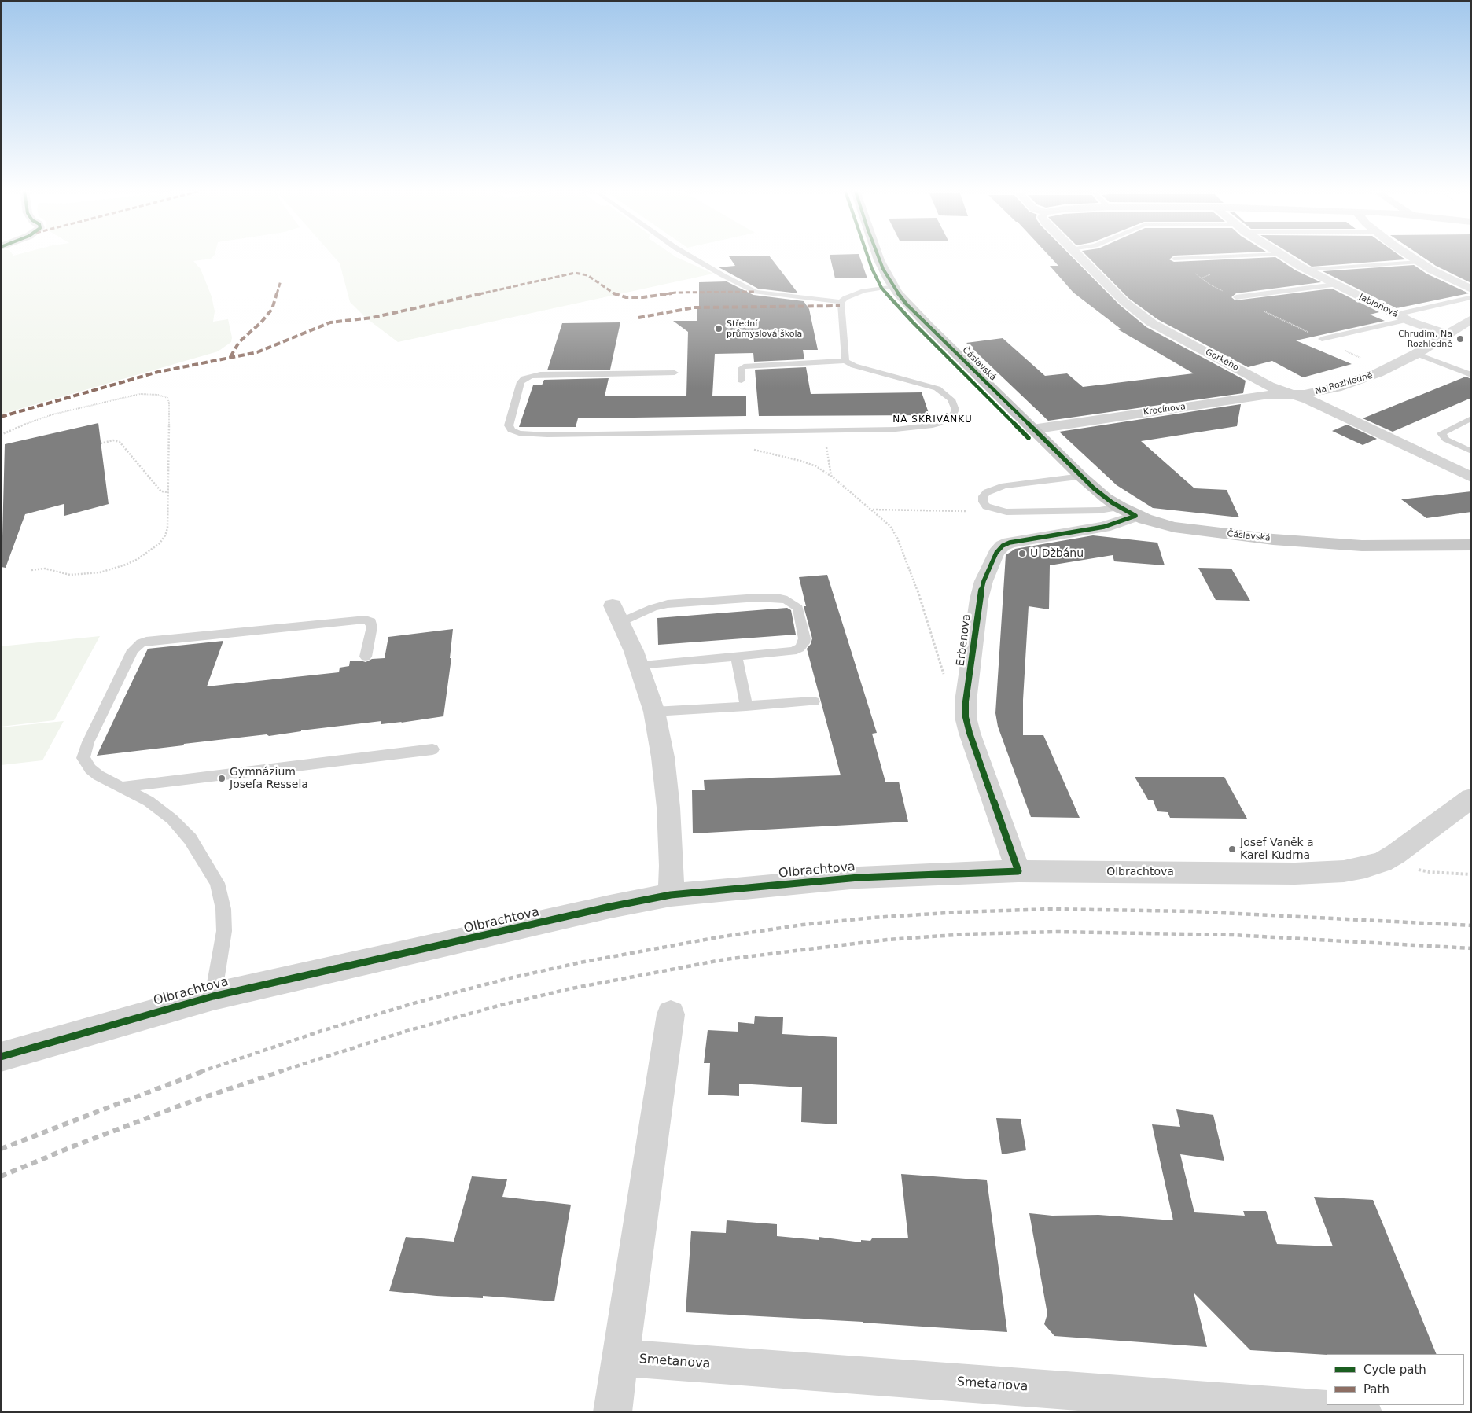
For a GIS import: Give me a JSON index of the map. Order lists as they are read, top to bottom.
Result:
{
  "streets": {
    "main road": ["Čáslavská"],
    "street": [
      "Jabloňová",
      "Gorkého",
      "Na Rozhledně",
      "Krocínova",
      "Erbenova",
      "Olbrachtova",
      "Smetanova"
    ]
  },
  "crossings": [
    ["Jabloňová", "Na Rozhledně"],
    ["Gorkého", "Na Rozhledně"],
    ["Gorkého", "Krocínova"],
    ["Čáslavská", "Krocínova"],
    ["Čáslavská", "Erbenova"],
    ["Na Rozhledně", "Krocínova"],
    ["Erbenova", "Olbrachtova"]
  ],
  "districts": ["NA SKŘIVÁNKU"],
  "places": [
    "Střední průmyslová škola",
    "Chrudim, Na Rozhledně",
    "U Džbánu",
    "Gymnázium Josefa Ressela",
    "Josef Vaněk a Karel Kudrna"
  ],
  "legend": ["Cycle path", "Path"]
}
